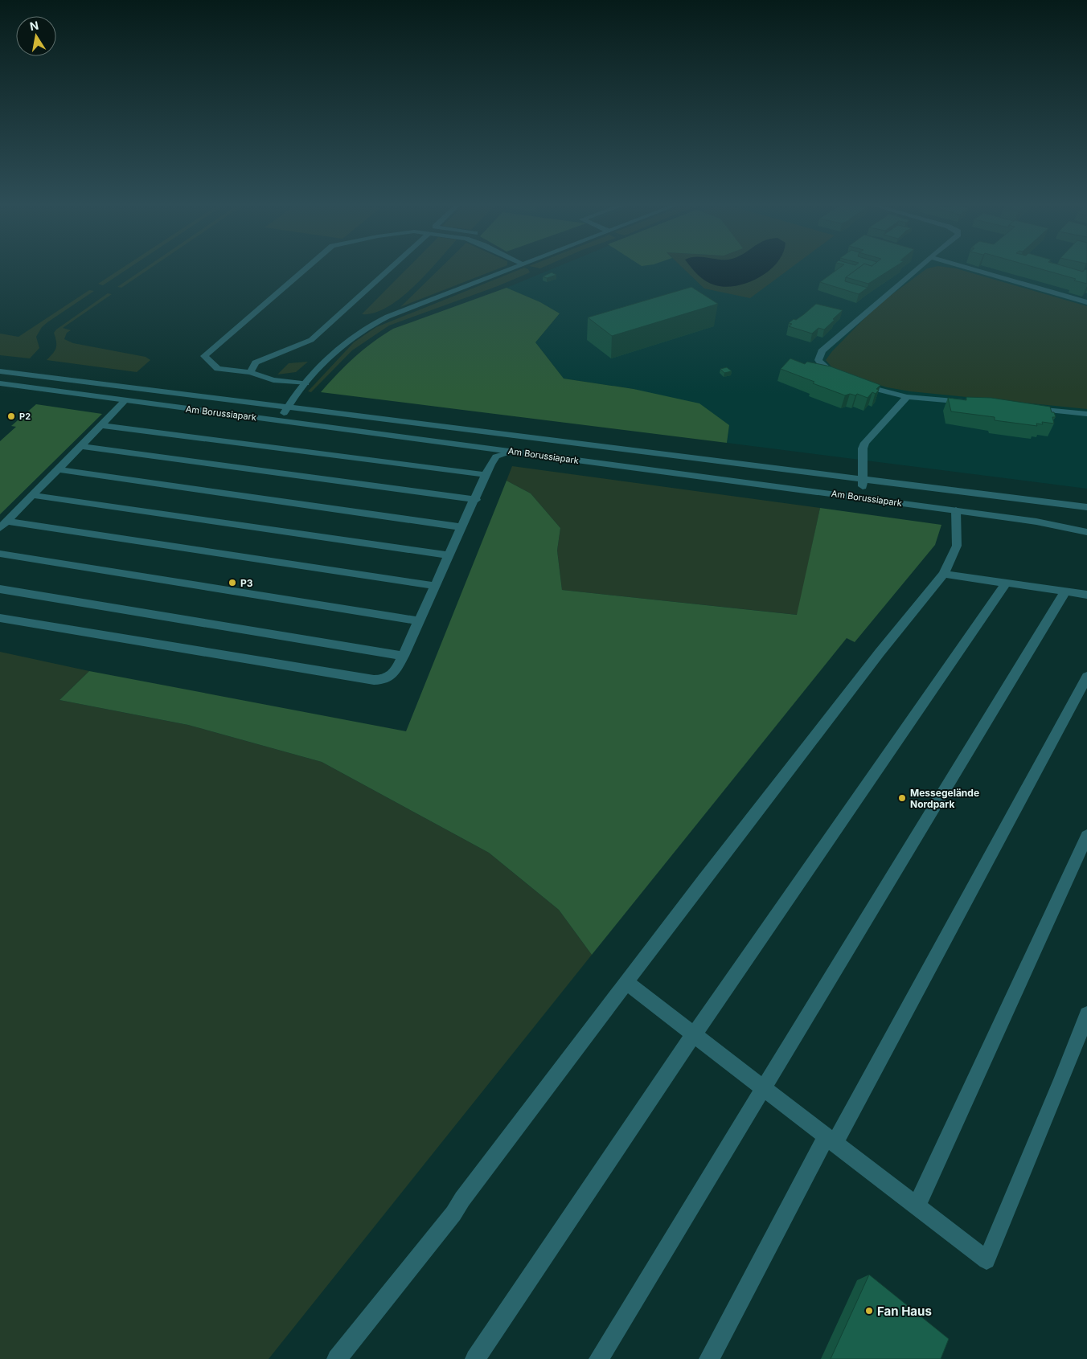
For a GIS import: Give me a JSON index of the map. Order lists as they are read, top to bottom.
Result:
{
  "streets": {
    "street": ["Am Borussiapark"]
  },
  "places": [
    "P2",
    "P3",
    "Messegelände Nordpark",
    "Fan Haus"
  ],
  "north": "top"
}
